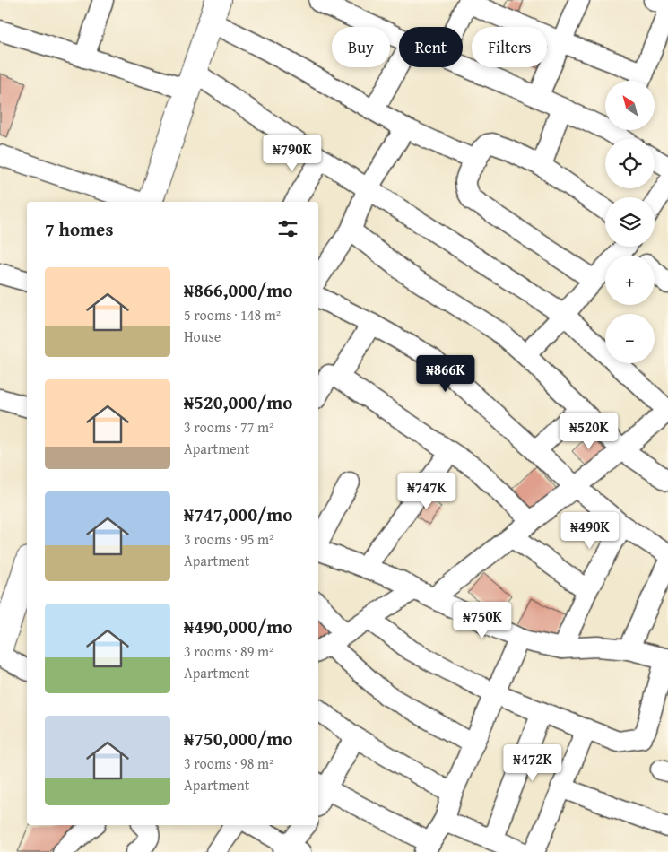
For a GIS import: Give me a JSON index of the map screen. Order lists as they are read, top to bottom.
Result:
{
  "north": "top left",
  "page": {
    "chip": ["Buy", "Rent", "Filters"],
    "map_buttons": ["+", "−"],
    "price": [
      "₦790K",
      "₦866K",
      "₦520K",
      "₦747K",
      "₦490K",
      "₦750K",
      "₦472K"
    ],
    "heading": "7 homes",
    "list": [
      {
        "name": "₦866,000/mo",
        "note": "5 rooms · 148 m² · House"
      },
      {
        "name": "₦520,000/mo",
        "note": "3 rooms · 77 m² · Apartment"
      },
      {
        "name": "₦747,000/mo",
        "note": "3 rooms · 95 m² · Apartment"
      },
      {
        "name": "₦490,000/mo",
        "note": "3 rooms · 89 m² · Apartment"
      },
      {
        "name": "₦750,000/mo",
        "note": "3 rooms · 98 m² · Apartment"
      }
    ]
  }
}
